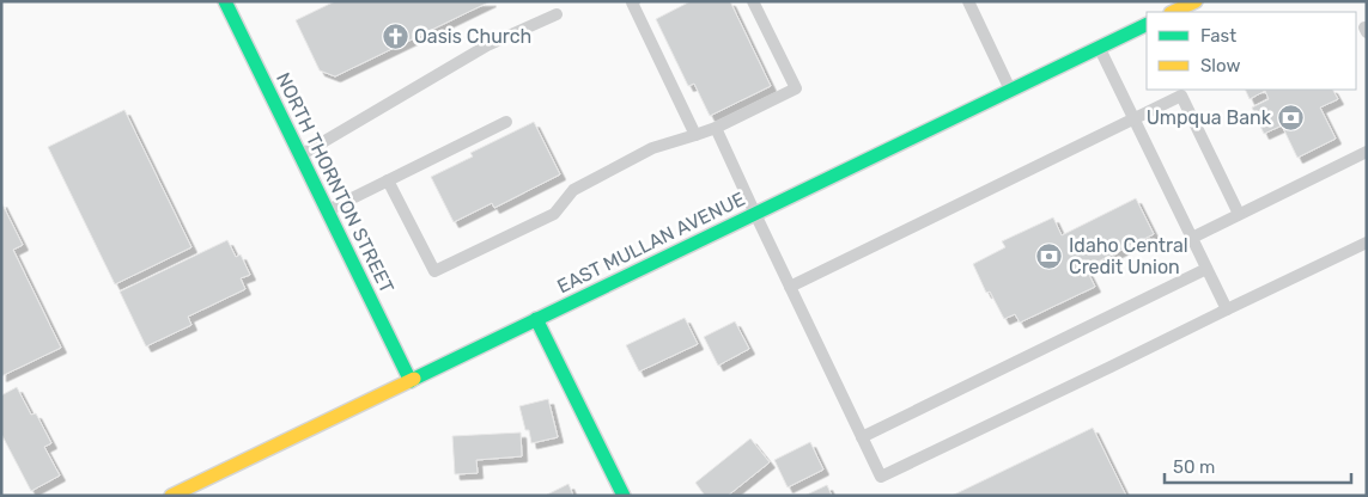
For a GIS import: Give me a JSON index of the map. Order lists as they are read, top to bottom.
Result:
{
  "streets": {
    "main road": ["NORTH THORNTON STREET", "EAST MULLAN AVENUE"]
  },
  "crossings": [
    ["NORTH THORNTON STREET", "EAST MULLAN AVENUE"]
  ],
  "places": {
    "church": ["Oasis Church"],
    "bank": ["Umpqua Bank", "Idaho Central Credit Union"]
  },
  "legend": ["Fast", "Slow"],
  "scale_bar": "50 m"
}
